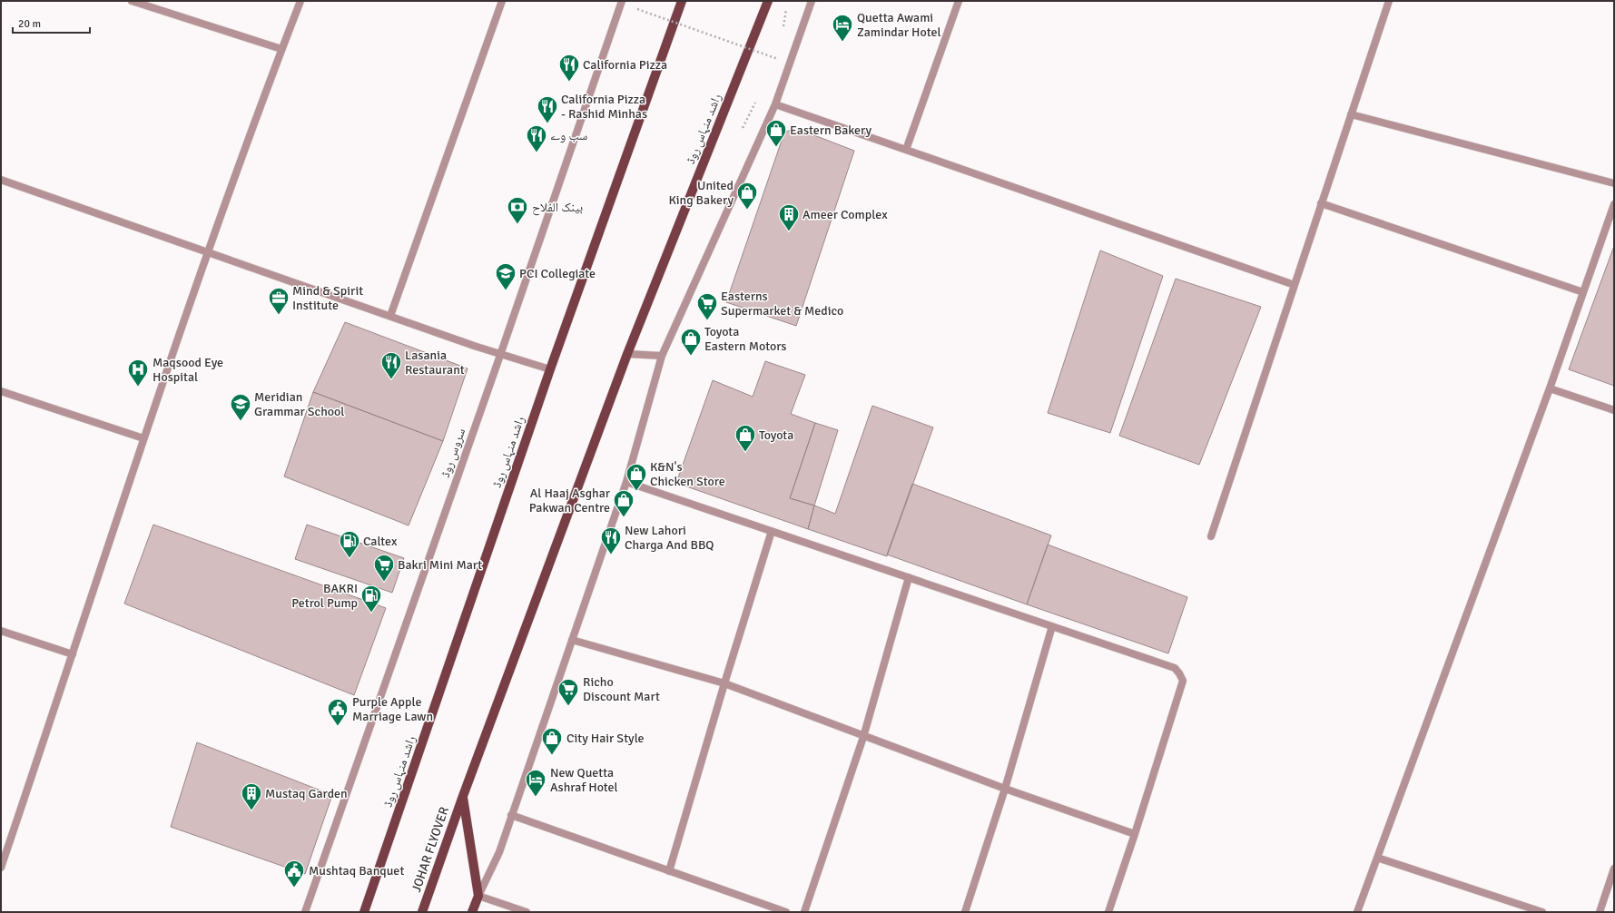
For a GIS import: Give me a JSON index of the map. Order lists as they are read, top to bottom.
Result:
{
  "streets": {
    "main road": ["راشد منہاس روڈ", "JOHAR FLYOVER"],
    "street": ["سروس روڈ"]
  },
  "crossings": [
    ["راشد منہاس روڈ", "JOHAR FLYOVER"]
  ],
  "places": {
    "hotel": ["Quetta Awami Zamindar Hotel", "New Quetta Ashraf Hotel"],
    "restaurant": [
      "California Pizza",
      "California Pizza - Rashid Minhas",
      "سب وے",
      "Lasania Restaurant",
      "New Lahori Charga And BBQ"
    ],
    "shop": [
      "Eastern Bakery",
      "United King Bakery",
      "Toyota Eastern Motors",
      "Toyota",
      "K&N's Chicken Store",
      "Al Haaj Asghar Pakwan Centre",
      "City Hair Style"
    ],
    "bank": ["بینک الفلاح"],
    "building": ["Ameer Complex", "Mustaq Garden"],
    "school or university": ["PCI Collegiate", "Meridian Grammar School"],
    "office": ["Mind & Spirit Institute"],
    "supermarket": ["Easterns Supermarket & Medico", "Bakri Mini Mart", "Richo Discount Mart"],
    "hospital": ["Maqsood Eye Hospital"],
    "fuel station": ["Caltex", "BAKRI Petrol Pump"],
    "public building": ["Purple Apple Marriage Lawn", "Mushtaq Banquet"]
  },
  "scale_bar": "20 m"
}
